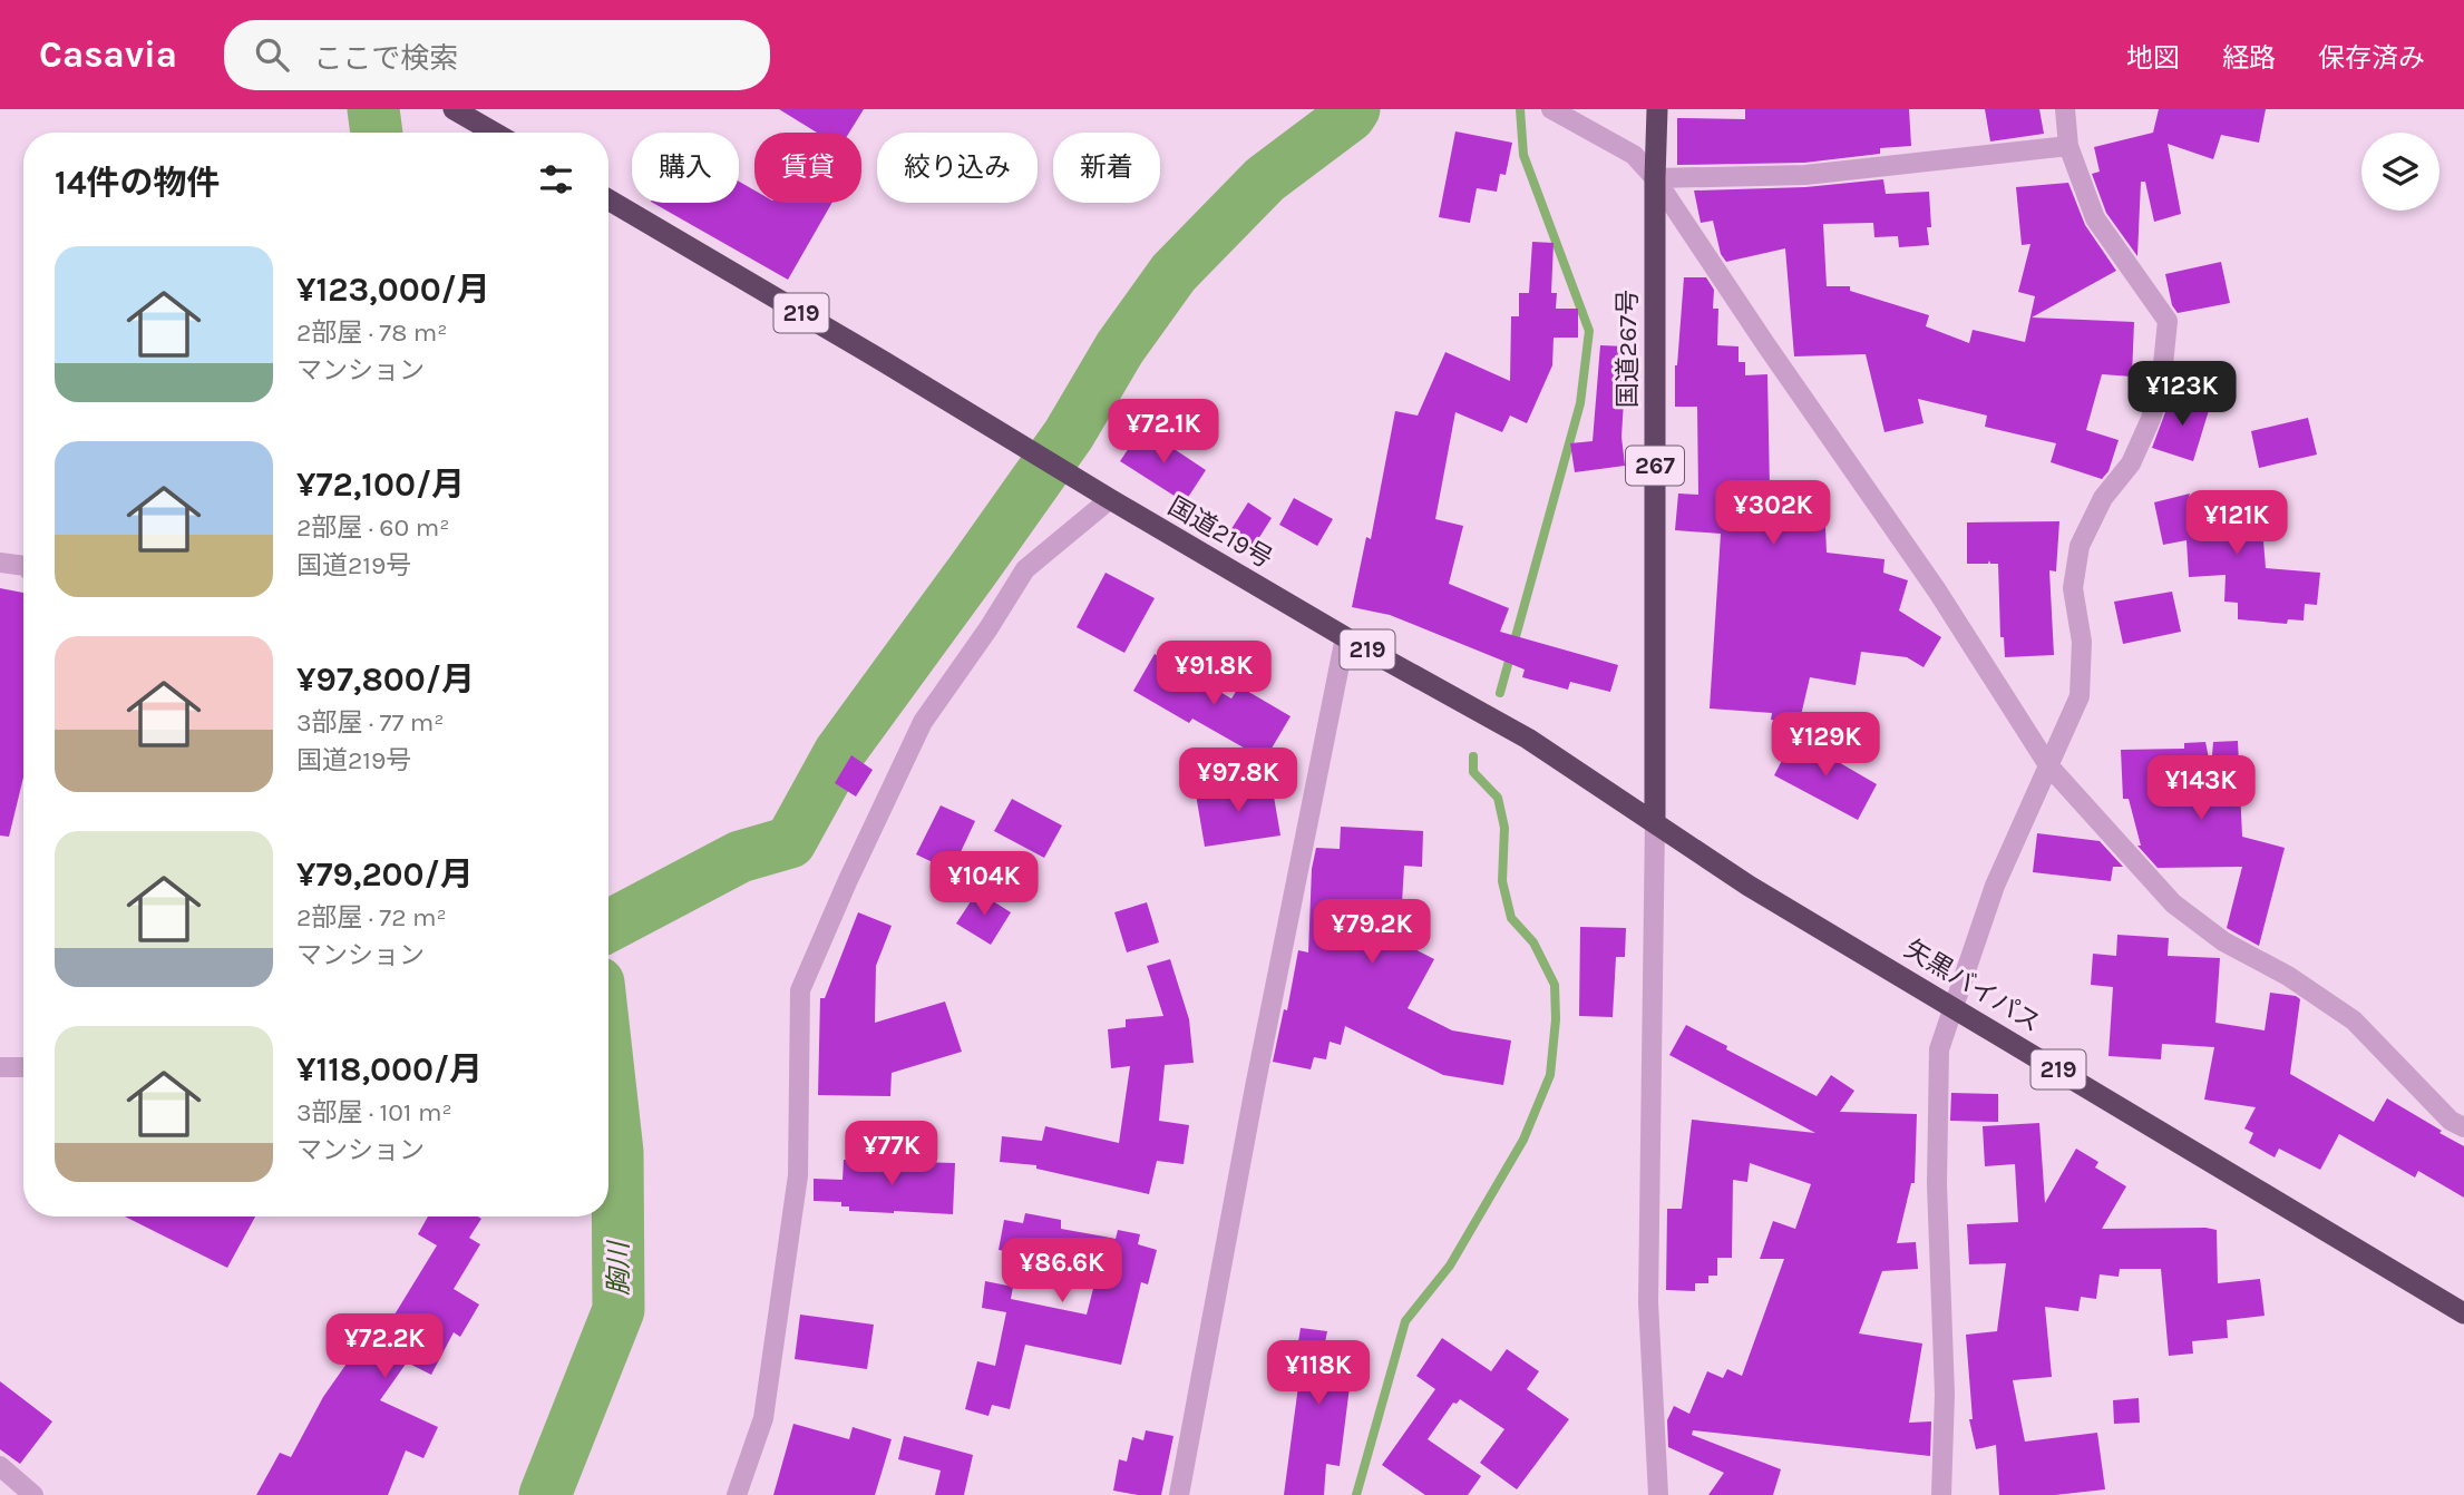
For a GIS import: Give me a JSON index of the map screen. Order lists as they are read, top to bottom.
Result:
{
  "streets": {
    "highway": [
      "219",
      "国道267号",
      "267",
      "国道219号",
      "矢黒バイパス"
    ]
  },
  "crossings": [
    ["国道267号", "国道219号"],
    ["国道267号", "矢黒バイパス"],
    ["国道219号", "矢黒バイパス"]
  ],
  "water": ["胸川"],
  "page": {
    "header": "Casavia",
    "search": "ここで検索",
    "nav": ["地図", "経路", "保存済み"],
    "chip": [
      "購入",
      "賃貸",
      "絞り込み",
      "新着"
    ],
    "heading": "14件の物件",
    "list": [
      {
        "name": "¥123,000/月",
        "note": "2部屋 · 78 m² · マンション"
      },
      {
        "name": "¥72,100/月",
        "note": "2部屋 · 60 m² · 国道219号"
      },
      {
        "name": "¥97,800/月",
        "note": "3部屋 · 77 m² · 国道219号"
      },
      {
        "name": "¥79,200/月",
        "note": "2部屋 · 72 m² · マンション"
      },
      {
        "name": "¥118,000/月",
        "note": "3部屋 · 101 m² · マンション"
      }
    ],
    "price": [
      "¥123K",
      "¥72.1K",
      "¥302K",
      "¥121K",
      "¥91.8K",
      "¥129K",
      "¥97.8K",
      "¥143K",
      "¥104K",
      "¥79.2K",
      "¥77K",
      "¥86.6K",
      "¥72.2K",
      "¥118K"
    ]
  }
}
